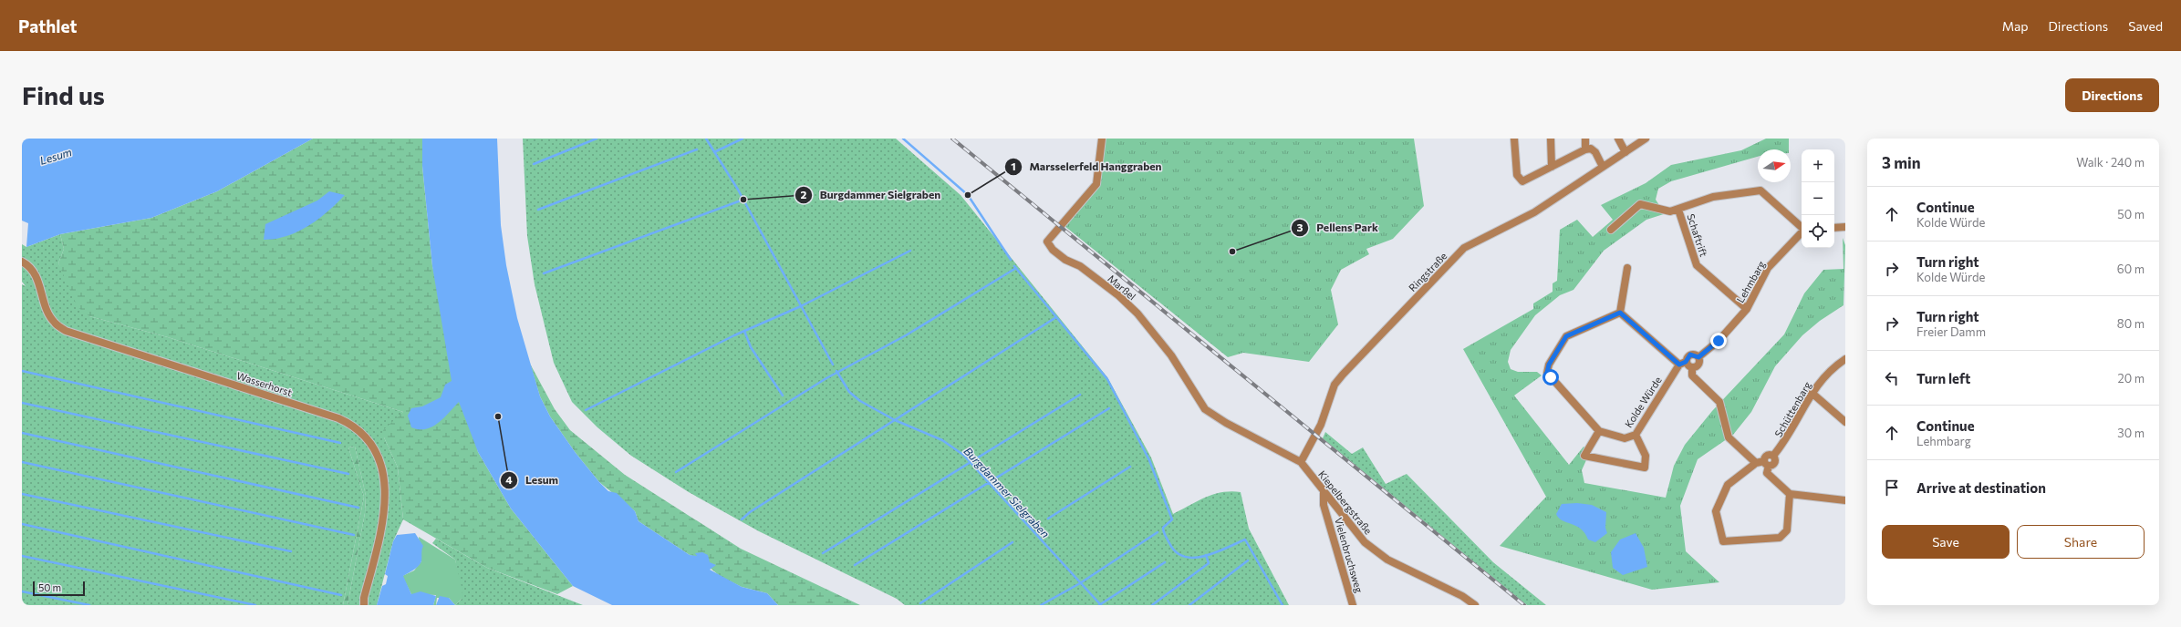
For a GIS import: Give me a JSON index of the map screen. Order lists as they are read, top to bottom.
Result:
{
  "streets": {
    "street": [
      "Schaftrift",
      "Ringstraße",
      "Lehmbarg",
      "Marßel",
      "Wasserhorst",
      "Kolde Würde",
      "Schüttenbarg",
      "Kiepelbergstraße",
      "Vielenbruchsweg"
    ]
  },
  "crossings": [
    ["Schaftrift", "Lehmbarg"],
    ["Ringstraße", "Kiepelbergstraße"],
    ["Marßel", "Kiepelbergstraße"],
    ["Kiepelbergstraße", "Vielenbruchsweg"]
  ],
  "water": ["Lesum", "Burgdammer Sielgraben"],
  "places": [
    "Marsselerfeld Hanggraben",
    "Burgdammer Sielgraben",
    "Pellens Park",
    "Lesum"
  ],
  "scale_bar": "50 m",
  "north": "right",
  "page": {
    "header": "Pathlet",
    "nav": ["Map", "Directions", "Saved"],
    "buttons": [
      "Directions",
      ["Save", "Share"]
    ],
    "title": "Find us",
    "heading": ["3 min", "Walk · 240 m"],
    "map_buttons": ["+", "−"],
    "list": [
      ["Continue", "Kolde Würde", "50 m"],
      ["Turn right", "Kolde Würde", "60 m"],
      ["Turn right", "Freier Damm", "80 m"],
      ["Turn left", "20 m"],
      ["Continue", "Lehmbarg", "30 m"],
      "Arrive at destination"
    ],
    "scale": "50 m"
  }
}
